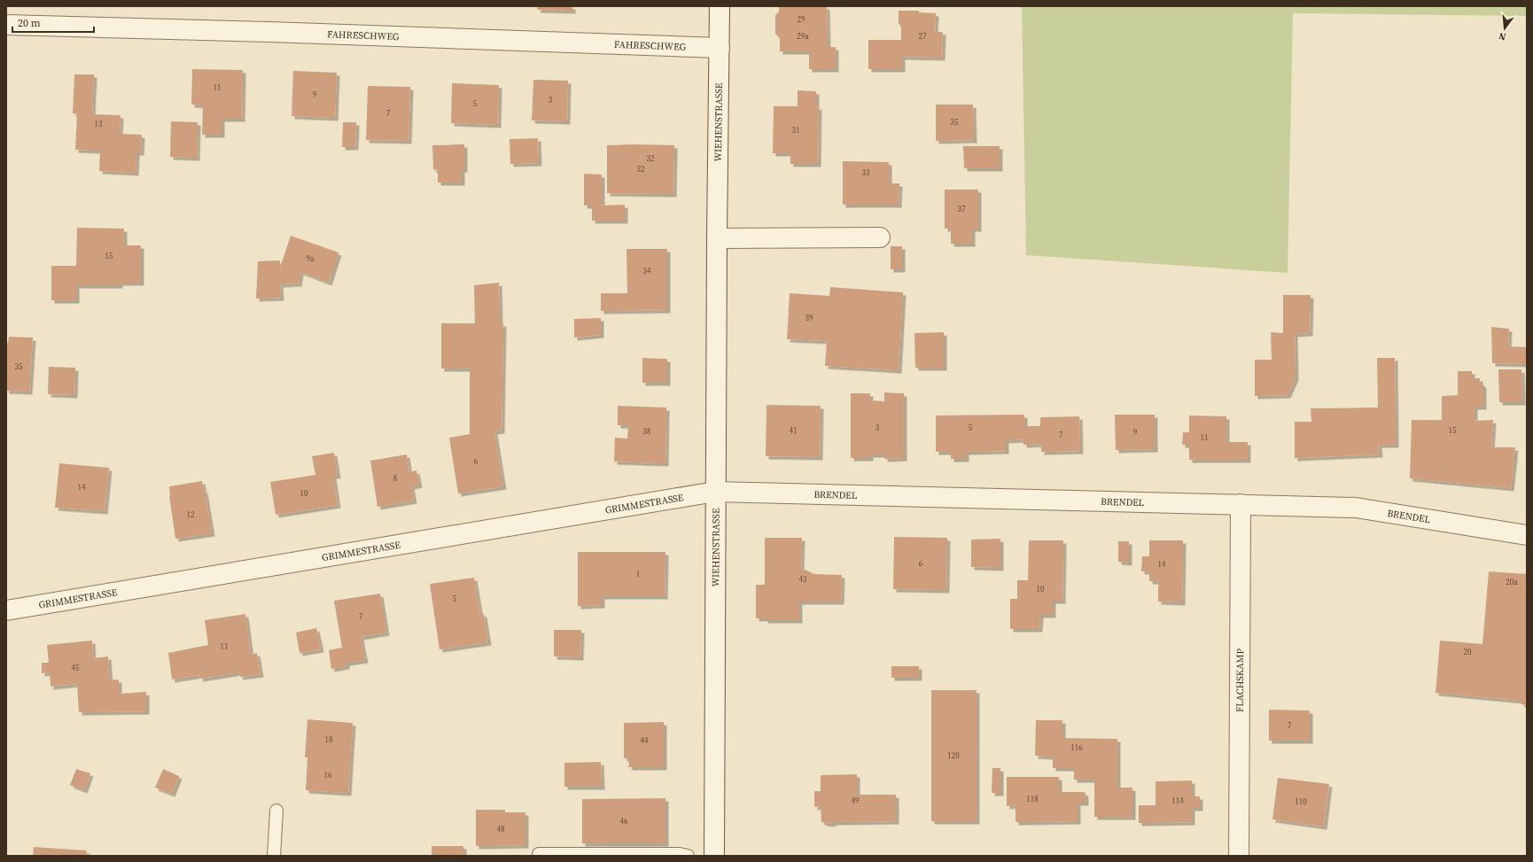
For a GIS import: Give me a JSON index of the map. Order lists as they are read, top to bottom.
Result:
{
  "streets": {
    "street": [
      "FAHRESCHWEG",
      "WIEHENSTRASSE",
      "BRENDEL",
      "GRIMMESTRASSE",
      "FLACHSKAMP"
    ]
  },
  "crossings": [
    ["FAHRESCHWEG", "WIEHENSTRASSE"],
    ["WIEHENSTRASSE", "BRENDEL"],
    ["WIEHENSTRASSE", "GRIMMESTRASSE"],
    ["BRENDEL", "GRIMMESTRASSE"],
    ["BRENDEL", "FLACHSKAMP"]
  ],
  "house_numbers": [
    "29",
    "29a",
    "27",
    "11",
    "9",
    "3",
    "5",
    "7",
    "35",
    "13",
    "31",
    "32",
    "32",
    "33",
    "37",
    "15",
    "9a",
    "34",
    "39",
    "35",
    "3",
    "5",
    "41",
    "15",
    "38",
    "9",
    "7",
    "11",
    "6",
    "8",
    "14",
    "10",
    "12",
    "6",
    "14",
    "1",
    "43",
    "20a",
    "10",
    "5",
    "7",
    "11",
    "20",
    "45",
    "7",
    "18",
    "44",
    "116",
    "120",
    "16",
    "118",
    "49",
    "114",
    "110",
    "46",
    "48"
  ],
  "scale_bar": "20 m",
  "north": "bottom"
}
